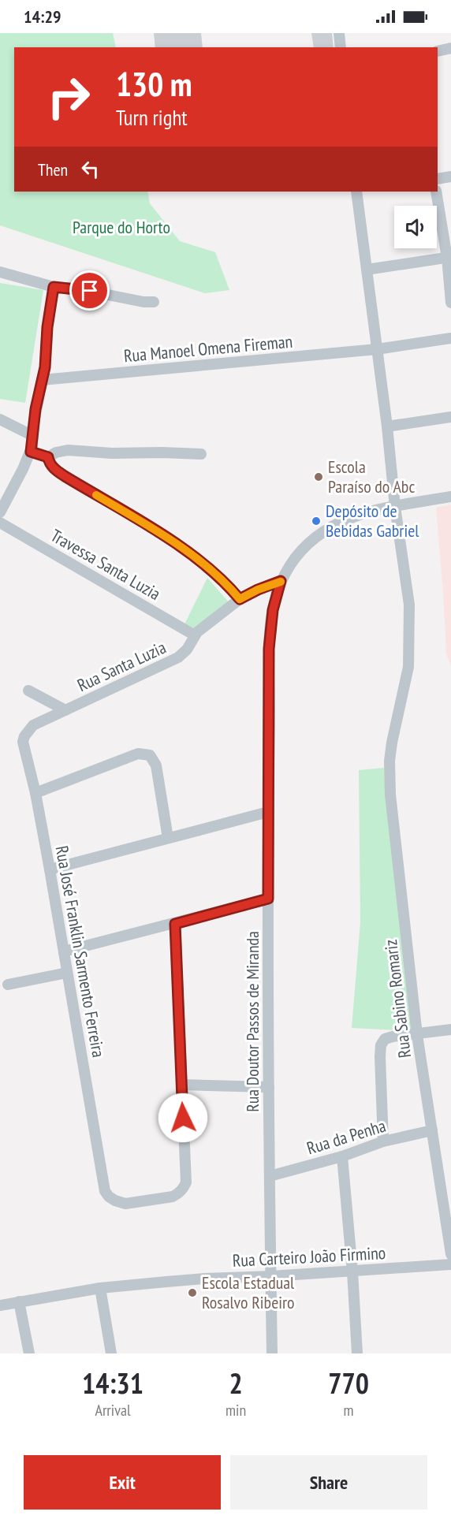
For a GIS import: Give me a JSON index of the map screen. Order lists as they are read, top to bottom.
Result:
{
  "streets": {
    "street": [
      "Rua Manoel Omena Fireman",
      "Travessa Santa Luzia",
      "Rua Santa Luzia",
      "Rua José Franklin Sarmento Ferreira",
      "Rua Sabino Romariz",
      "Rua Doutor Passos de Miranda",
      "Rua da Penha",
      "Rua Carteiro João Firmino"
    ]
  },
  "crossings": [
    ["Rua Manoel Omena Fireman", "Rua Sabino Romariz"],
    ["Travessa Santa Luzia", "Rua Santa Luzia"],
    ["Rua Santa Luzia", "Rua José Franklin Sarmento Ferreira"],
    ["Rua Santa Luzia", "Rua Doutor Passos de Miranda"],
    ["Rua Sabino Romariz", "Rua Doutor Passos de Miranda"],
    ["Rua Sabino Romariz", "Rua da Penha"],
    ["Rua Doutor Passos de Miranda", "Rua da Penha"],
    ["Rua Doutor Passos de Miranda", "Rua Carteiro João Firmino"]
  ],
  "parks": ["Parque do Horto"],
  "places": ["Escola Paraíso do Abc", "Depósito de Bebidas Gabriel", "Escola Estadual Rosalvo Ribeiro"],
  "page": {
    "status": "14:29",
    "turn": ["130 m", "Turn right"],
    "then": "Then",
    "eta": [
      "14:31",
      "Arrival",
      "2",
      "min",
      "770",
      "m"
    ],
    "buttons": ["Exit", "Share"]
  }
}
